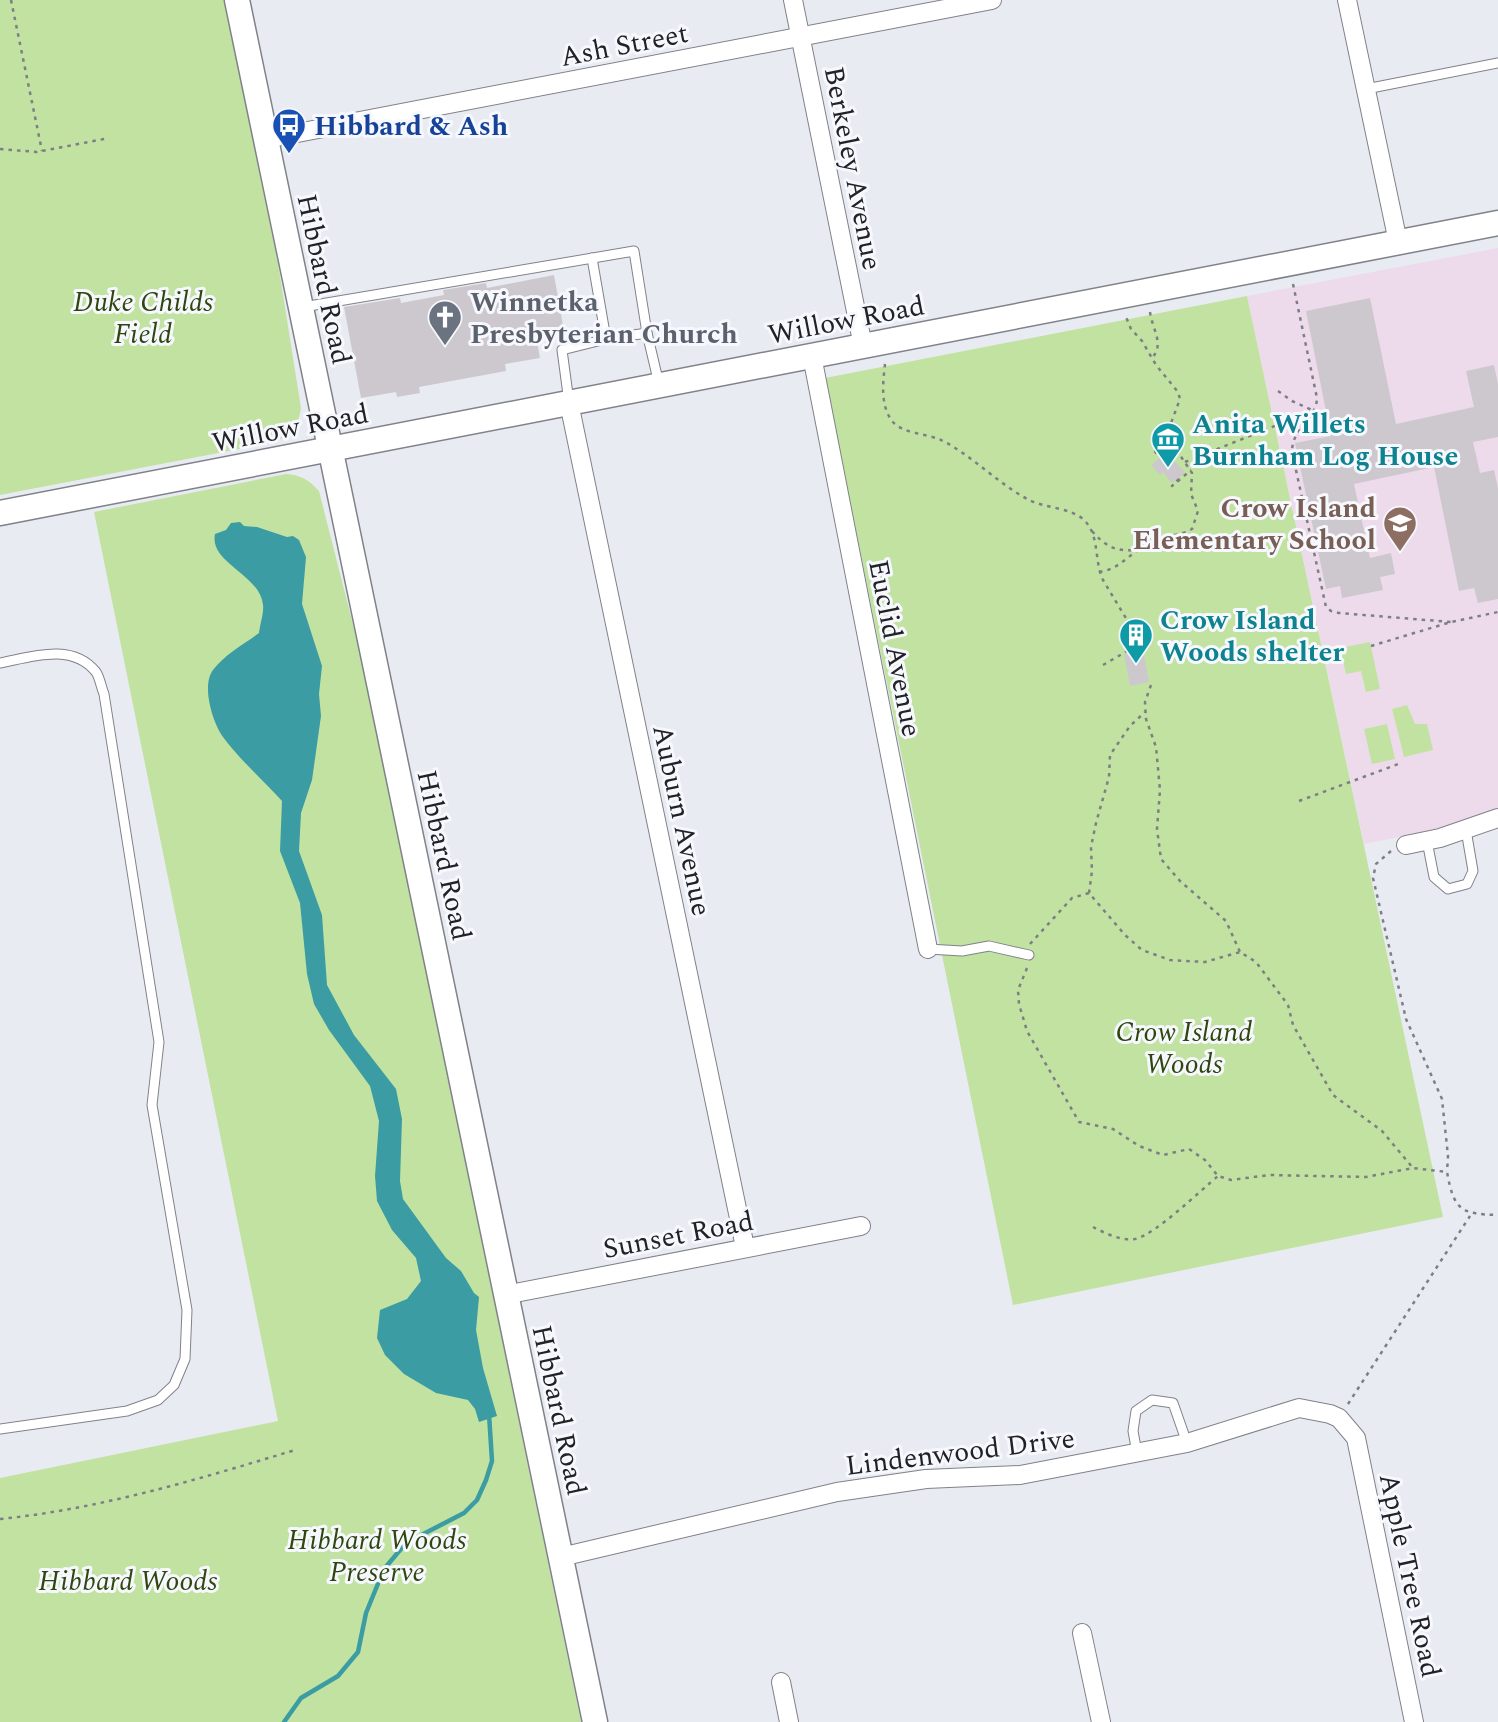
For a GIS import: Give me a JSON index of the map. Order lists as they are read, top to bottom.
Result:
{
  "streets": {
    "street": [
      "Ash Street",
      "Berkeley Avenue",
      "Hibbard Road",
      "Willow Road",
      "Euclid Avenue",
      "Auburn Avenue",
      "Sunset Road",
      "Lindenwood Drive",
      "Apple Tree Road"
    ]
  },
  "crossings": [
    ["Ash Street", "Berkeley Avenue"],
    ["Ash Street", "Hibbard Road"],
    ["Berkeley Avenue", "Willow Road"],
    ["Hibbard Road", "Willow Road"],
    ["Hibbard Road", "Sunset Road"],
    ["Hibbard Road", "Lindenwood Drive"],
    ["Willow Road", "Euclid Avenue"],
    ["Willow Road", "Auburn Avenue"],
    ["Auburn Avenue", "Sunset Road"],
    ["Lindenwood Drive", "Apple Tree Road"]
  ],
  "parks": [
    "Duke Childs Field",
    "Crow Island Woods",
    "Hibbard Woods Preserve",
    "Hibbard Woods"
  ],
  "places": {
    "bus stop": ["Hibbard & Ash"],
    "church": ["Winnetka Presbyterian Church"],
    "museum": ["Anita Willets Burnham Log House"],
    "school or university": ["Crow Island Elementary School"],
    "building": ["Crow Island Woods shelter"]
  }
}
